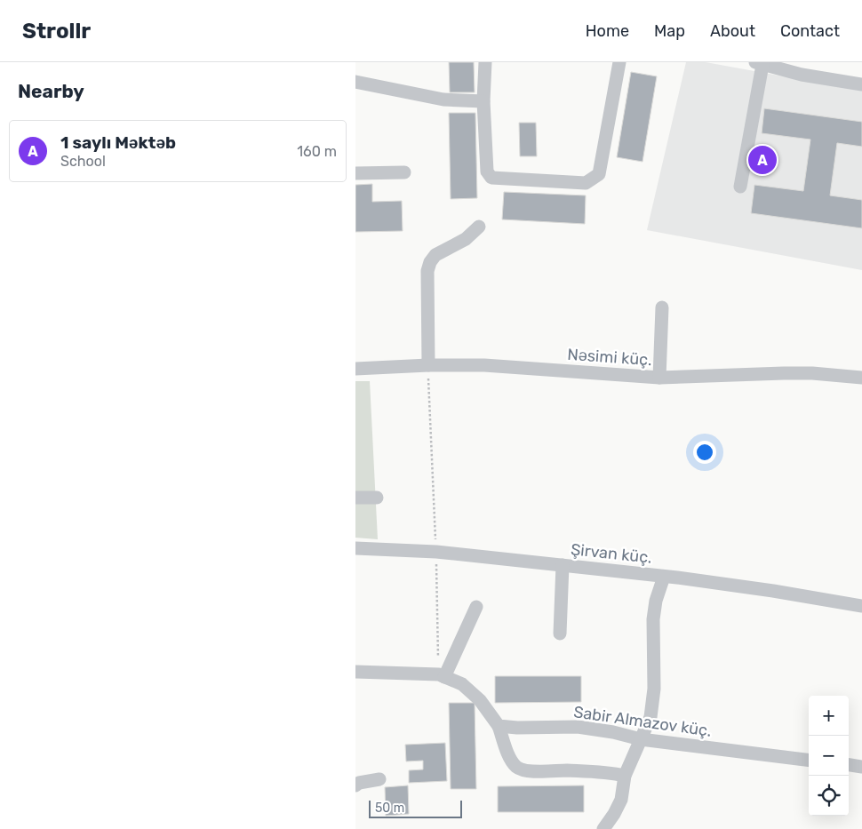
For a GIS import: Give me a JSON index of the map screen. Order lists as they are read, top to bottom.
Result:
{
  "streets": {
    "street": ["Nəsimi küç.", "Şirvan küç.", "Sabir Almazov küç."]
  },
  "scale_bar": "50 m",
  "page": {
    "header": "Strollr",
    "nav": [
      "Home",
      "Map",
      "About",
      "Contact"
    ],
    "heading": "Nearby",
    "list": [
      {
        "mark": "A",
        "name": "1 saylı Məktəb",
        "note": "School",
        "value": "160 m"
      }
    ],
    "pins": "A",
    "map_buttons": ["+", "−"],
    "scale": "50 m"
  }
}
